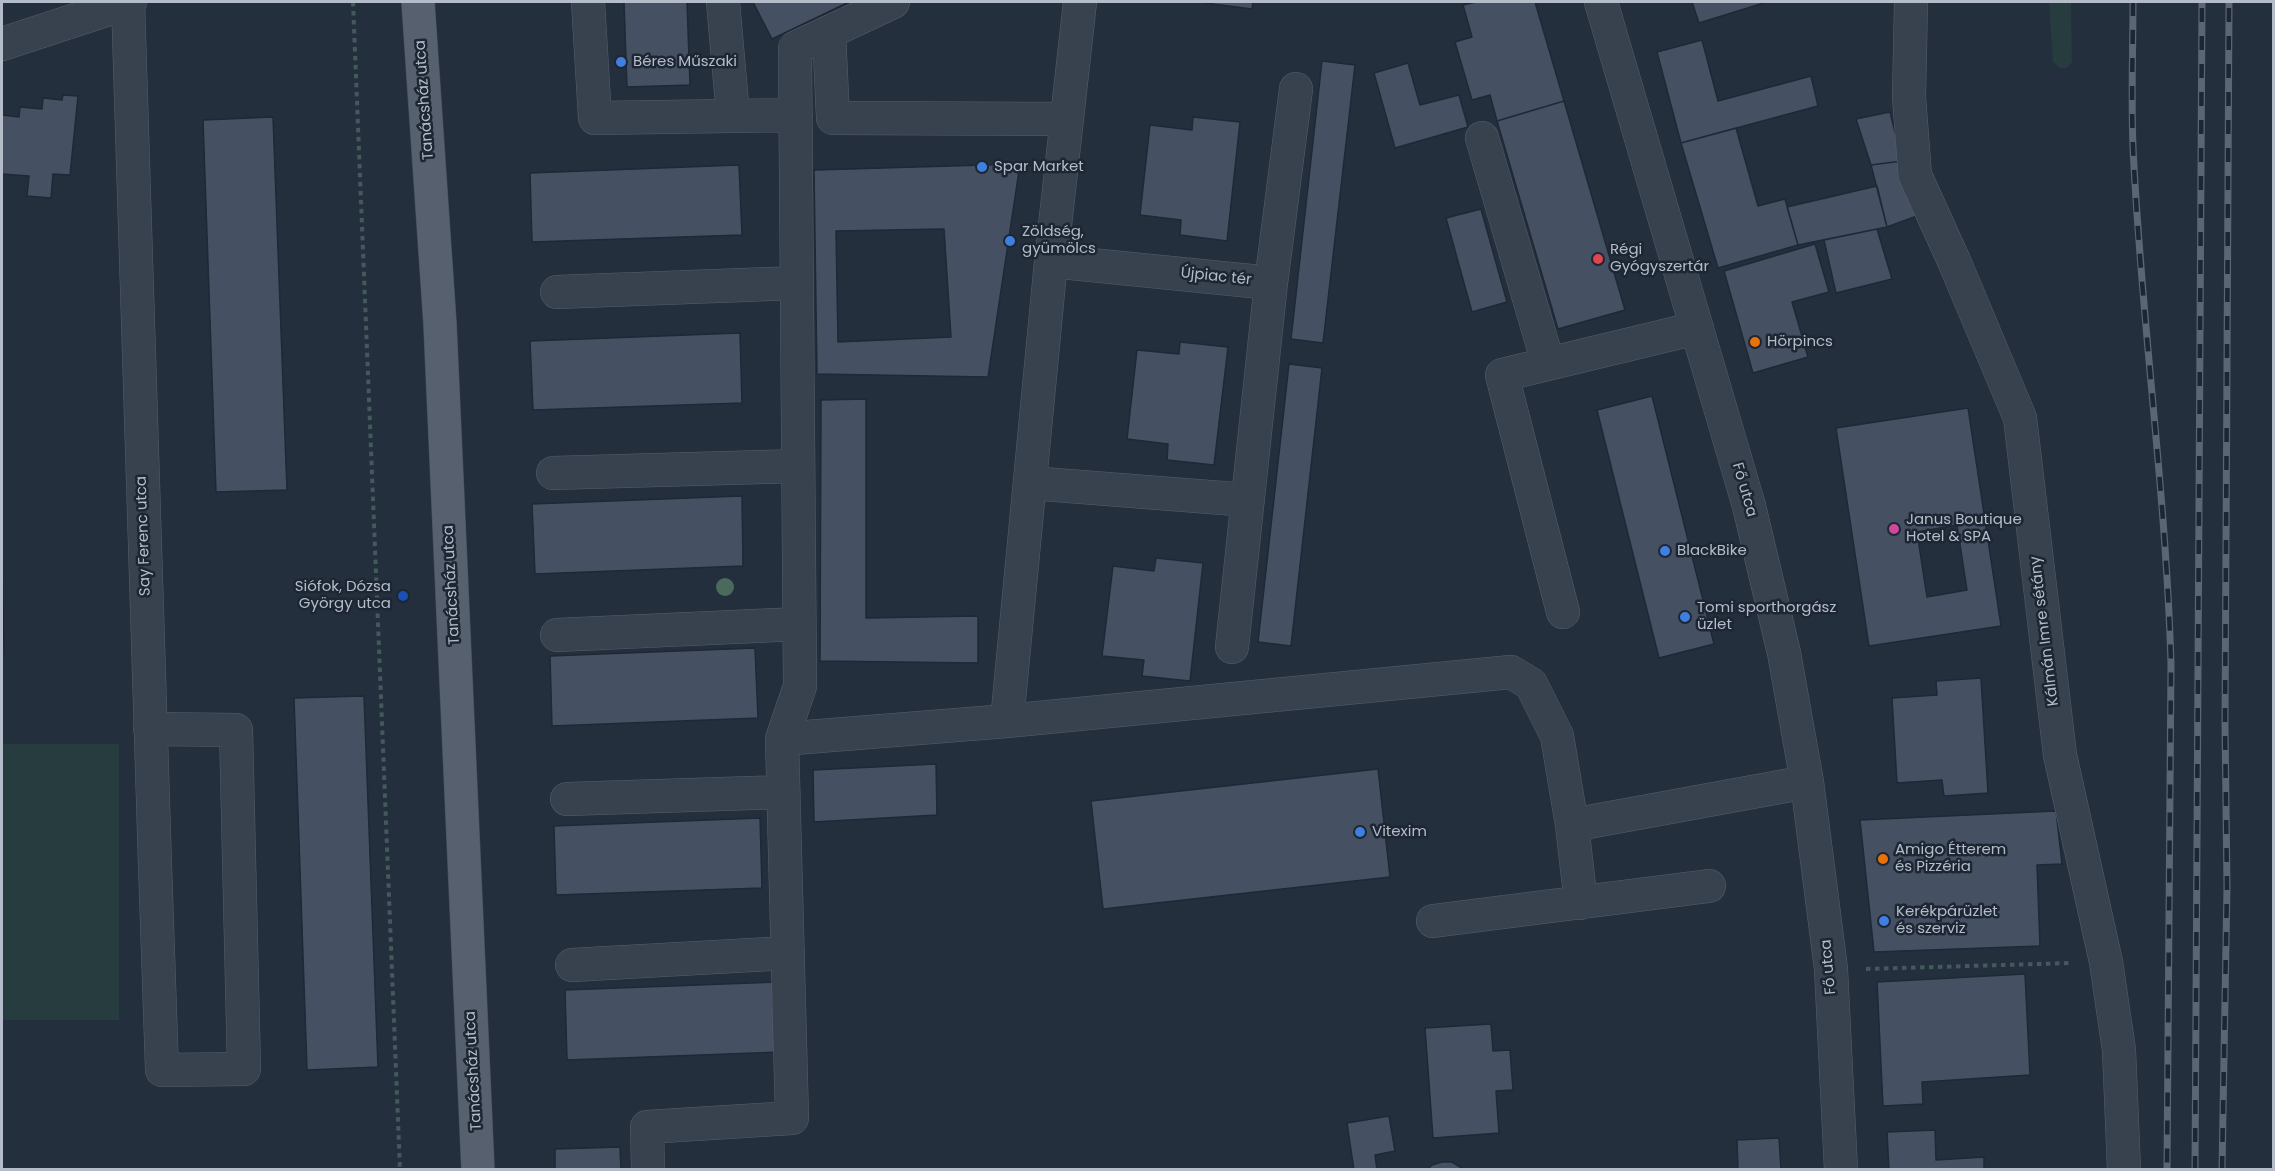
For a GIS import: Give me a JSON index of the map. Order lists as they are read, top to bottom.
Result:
{
  "streets": {
    "main road": ["Tanácsház utca"],
    "street": [
      "Újpiac tér",
      "Fő utca",
      "Say Ferenc utca",
      "Kálmán Imre sétány"
    ]
  },
  "places": [
    "Béres Műszaki",
    "Spar Market",
    "Zöldség, gyümölcs",
    "Régi Gyógyszertár",
    "Hörpincs",
    "Janus Boutique Hotel & SPA",
    "BlackBike",
    "Siófok, Dózsa György utca",
    "Tomi sporthorgász üzlet",
    "Vitexim",
    "Amigo Étterem és Pizzéria",
    "Kerékpárüzlet és szerviz"
  ]
}
